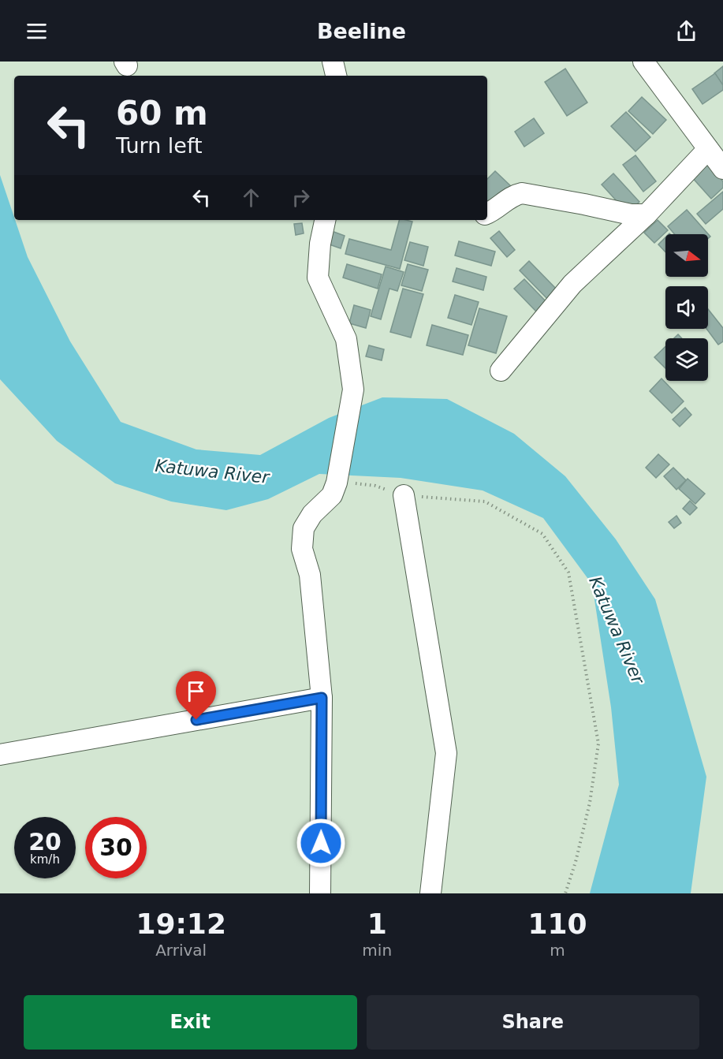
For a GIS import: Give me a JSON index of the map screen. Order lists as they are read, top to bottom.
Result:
{
  "water": ["Katuwa River"],
  "north": "right",
  "page": {
    "header": "Beeline",
    "turn": ["60 m", "Turn left"],
    "speed": "20 km/h",
    "limit": "30",
    "eta": [
      "19:12",
      "Arrival",
      "1",
      "min",
      "110",
      "m"
    ],
    "buttons": ["Exit", "Share"]
  }
}
